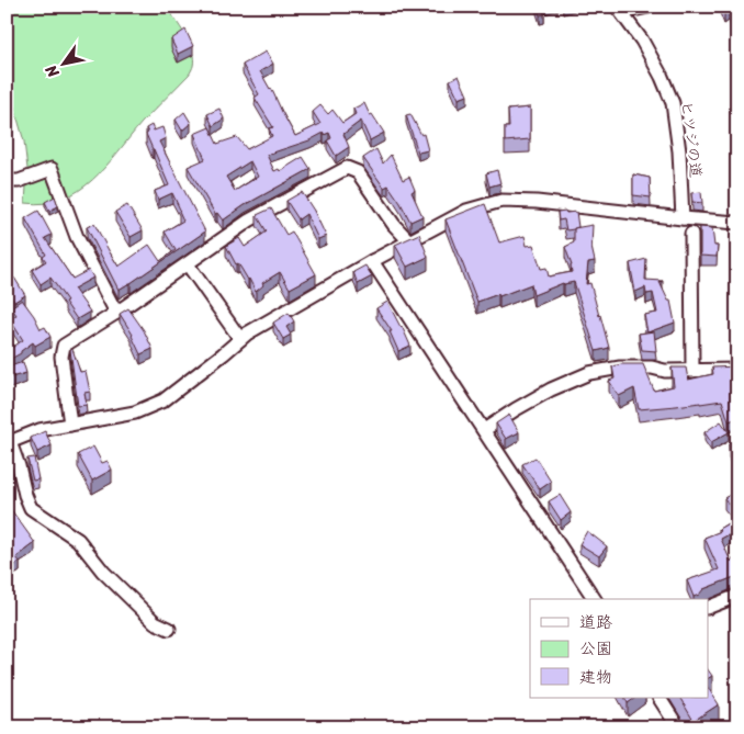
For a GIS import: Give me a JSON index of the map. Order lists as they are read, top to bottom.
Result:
{
  "streets": {
    "street": ["ヒツジの道"]
  },
  "legend": ["道路", "公園", "建物"],
  "north": "bottom left"
}
